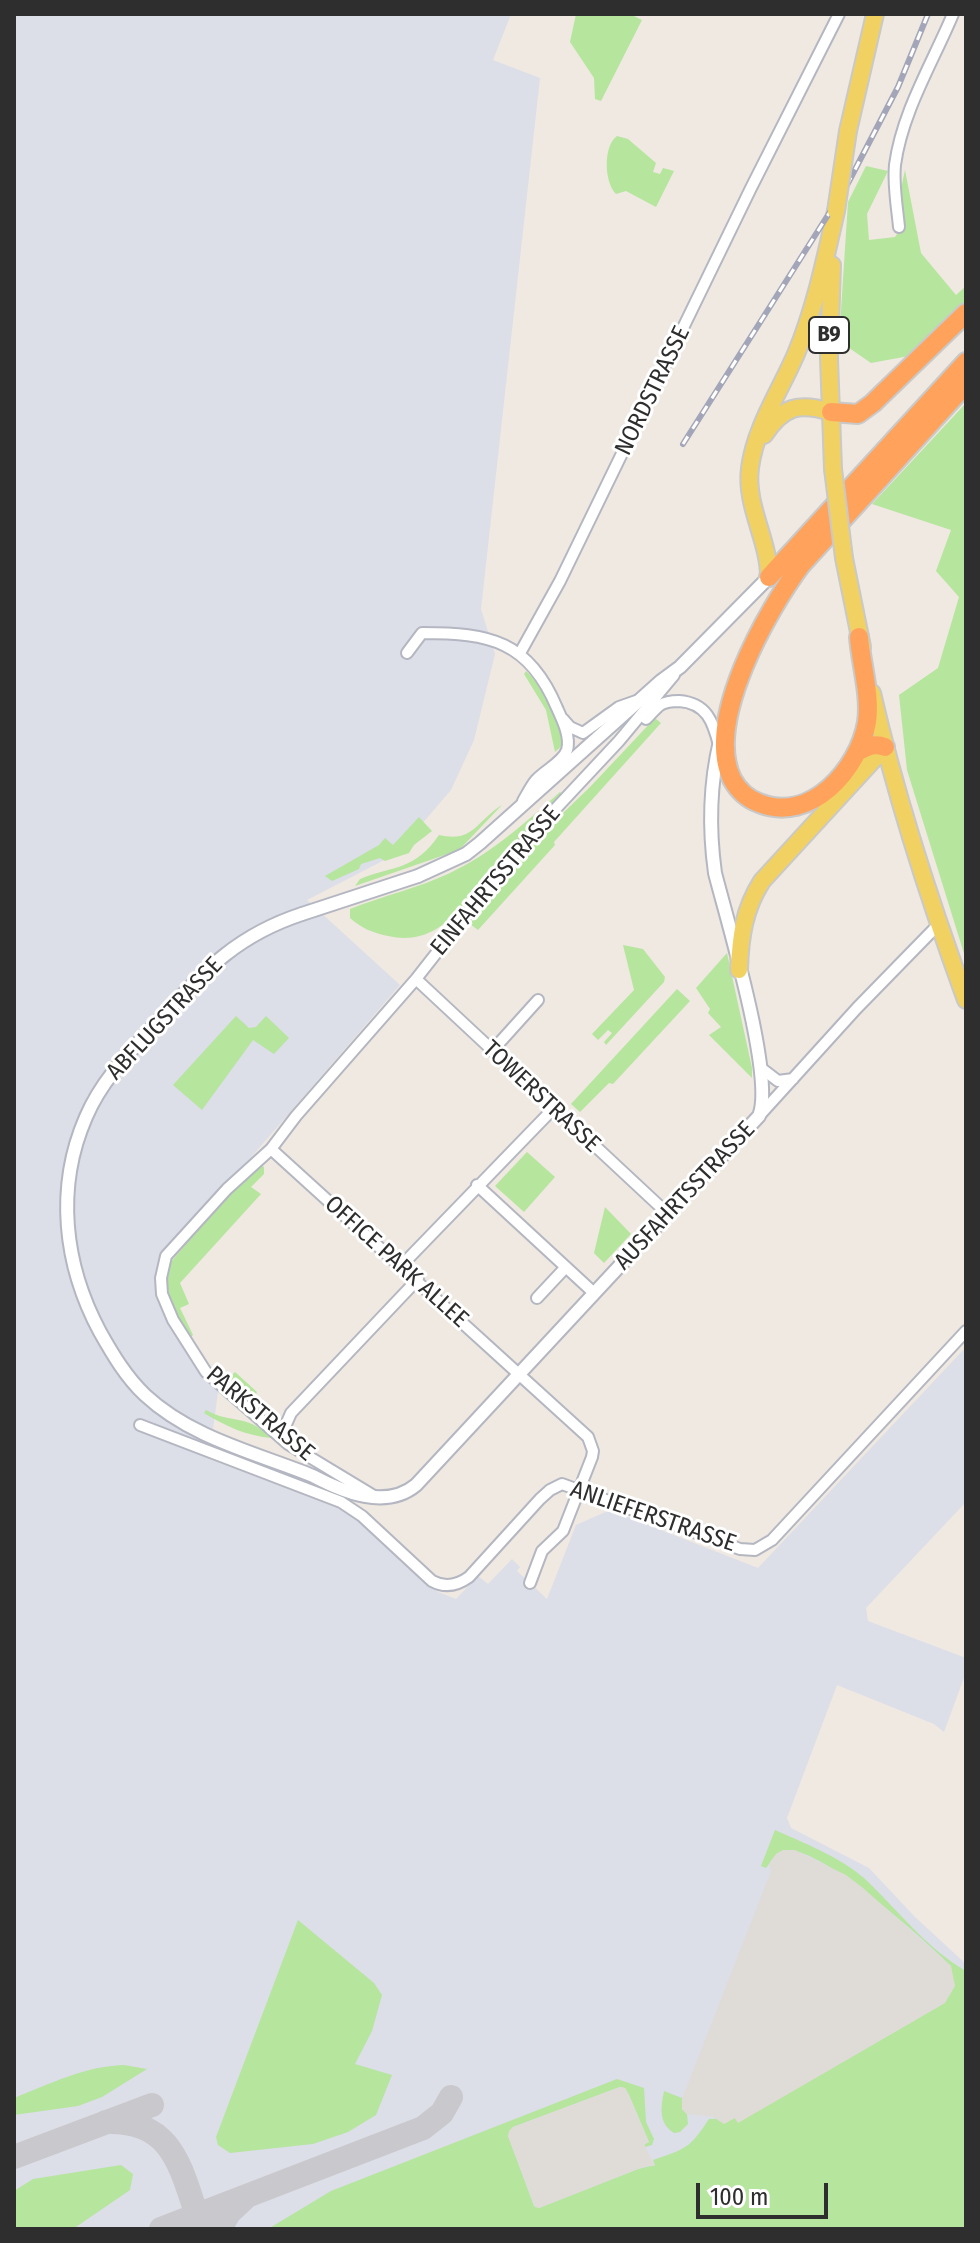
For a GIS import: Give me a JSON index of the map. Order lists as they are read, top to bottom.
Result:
{
  "streets": {
    "main road": ["B9"],
    "street": [
      "NORDSTRASSE",
      "EINFAHRTSSTRASSE",
      "ABFLUGSTRASSE",
      "TOWERSTRASSE",
      "AUSFAHRTSSTRASSE",
      "OFFICE PARK ALLEE",
      "PARKSTRASSE",
      "ANLIEFERSTRASSE"
    ]
  },
  "crossings": [
    ["EINFAHRTSSTRASSE", "ABFLUGSTRASSE"],
    ["EINFAHRTSSTRASSE", "TOWERSTRASSE"],
    ["EINFAHRTSSTRASSE", "OFFICE PARK ALLEE"],
    ["EINFAHRTSSTRASSE", "PARKSTRASSE"],
    ["ABFLUGSTRASSE", "AUSFAHRTSSTRASSE"],
    ["ABFLUGSTRASSE", "PARKSTRASSE"],
    ["TOWERSTRASSE", "AUSFAHRTSSTRASSE"],
    ["AUSFAHRTSSTRASSE", "OFFICE PARK ALLEE"],
    ["AUSFAHRTSSTRASSE", "PARKSTRASSE"],
    ["OFFICE PARK ALLEE", "ANLIEFERSTRASSE"]
  ],
  "scale_bar": "100 m"
}
